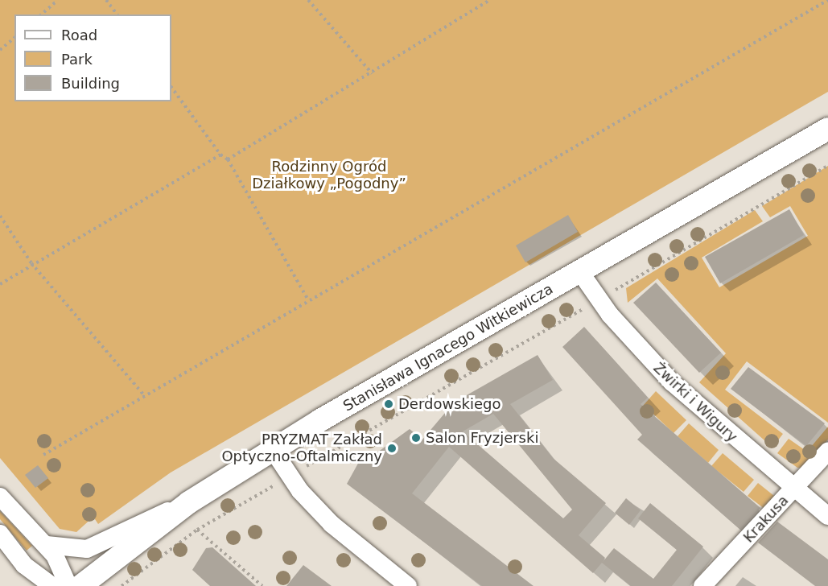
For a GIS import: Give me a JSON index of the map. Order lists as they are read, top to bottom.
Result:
{
  "streets": {
    "street": ["Stanisława Ignacego Witkiewicza", "Żwirki i Wigury", "Krakusa"]
  },
  "crossings": [
    ["Stanisława Ignacego Witkiewicza", "Żwirki i Wigury"],
    ["Żwirki i Wigury", "Krakusa"]
  ],
  "parks": ["Rodzinny Ogród Działkowy „Pogodny”"],
  "places": ["Derdowskiego", "Salon Fryzjerski", "PRYZMAT Zakład Optyczno-Oftalmiczny"],
  "legend": ["Road", "Park", "Building"]
}
